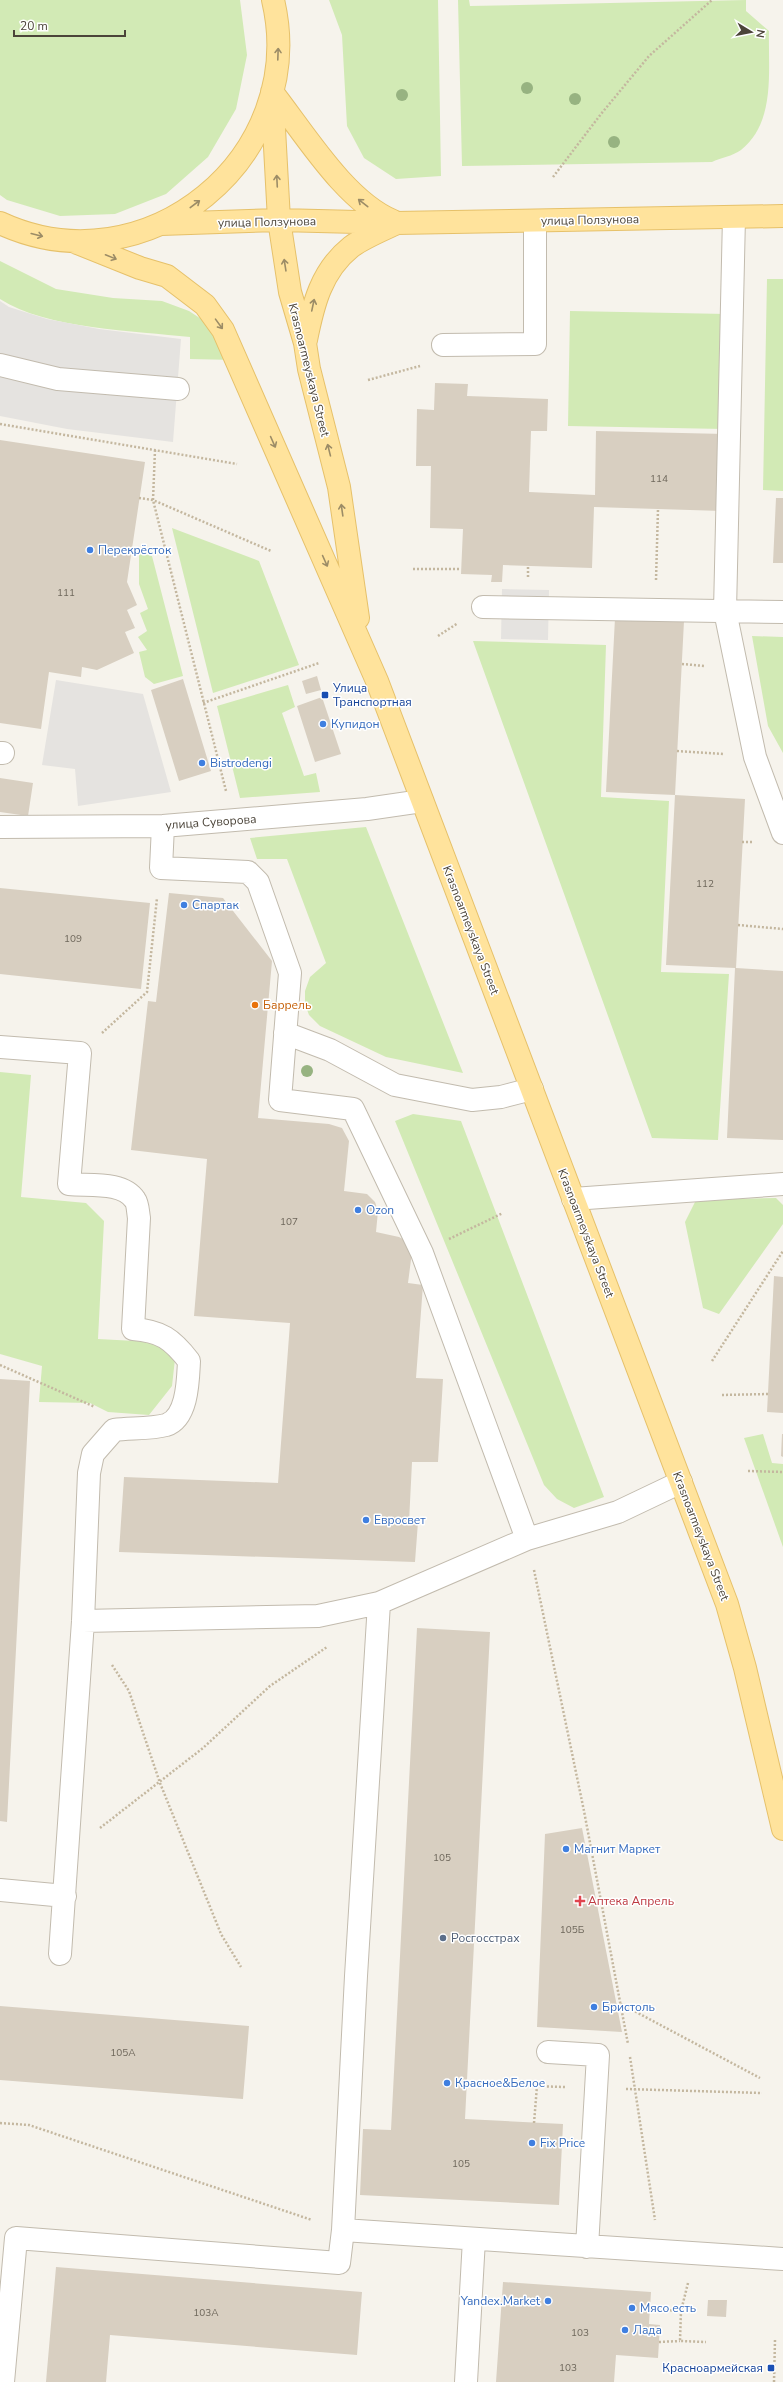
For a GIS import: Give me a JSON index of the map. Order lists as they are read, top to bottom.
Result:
{
  "streets": {
    "main road": ["улица Ползунова", "Krasnoarmeyskaya Street"],
    "street": ["улица Суворова"]
  },
  "crossings": [
    ["улица Ползунова", "Krasnoarmeyskaya Street"],
    ["Krasnoarmeyskaya Street", "улица Суворова"]
  ],
  "places": {
    "other": [
      "Перекрёсток",
      "Купидон",
      "Bistrodengi",
      "Спартак",
      "Баррель",
      "Ozon",
      "Евросвет",
      "Магнит Маркет",
      "Росгосстрах",
      "Бристоль",
      "Красное&Белое",
      "Fix Price",
      "Yandex.Market",
      "Мясо есть",
      "Лада"
    ],
    "transit": ["Улица Транспортная", "Красноармейская"],
    "health": ["Аптека Апрель"]
  },
  "house_numbers": [
    "114",
    "111",
    "112",
    "109",
    "107",
    "105",
    "105Б",
    "105А",
    "105",
    "103А",
    "103",
    "103"
  ],
  "scale_bar": "20 m",
  "north": "right"
}
